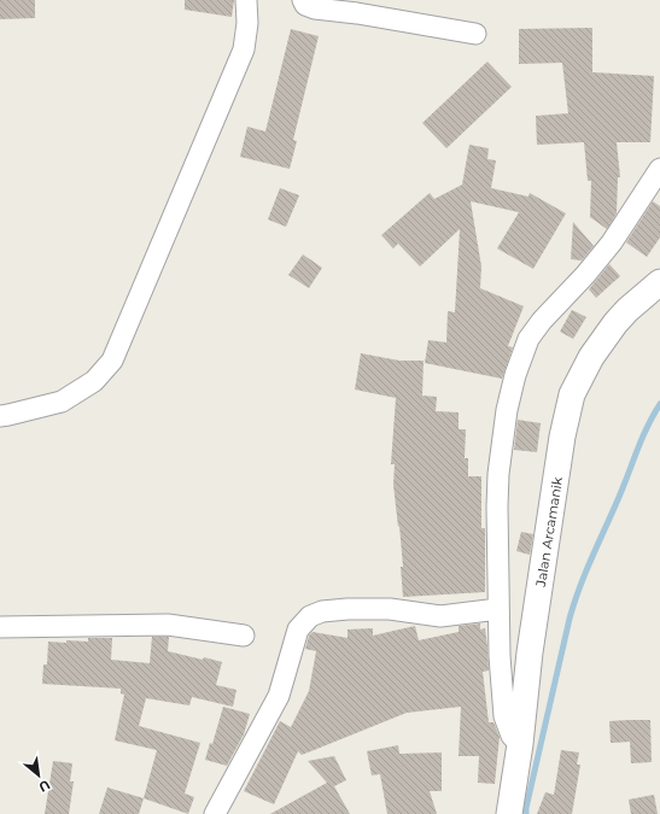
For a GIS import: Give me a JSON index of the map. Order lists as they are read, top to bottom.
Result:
{
  "streets": {
    "street": ["Jalan Arcamanik"]
  },
  "north": "bottom right"
}
